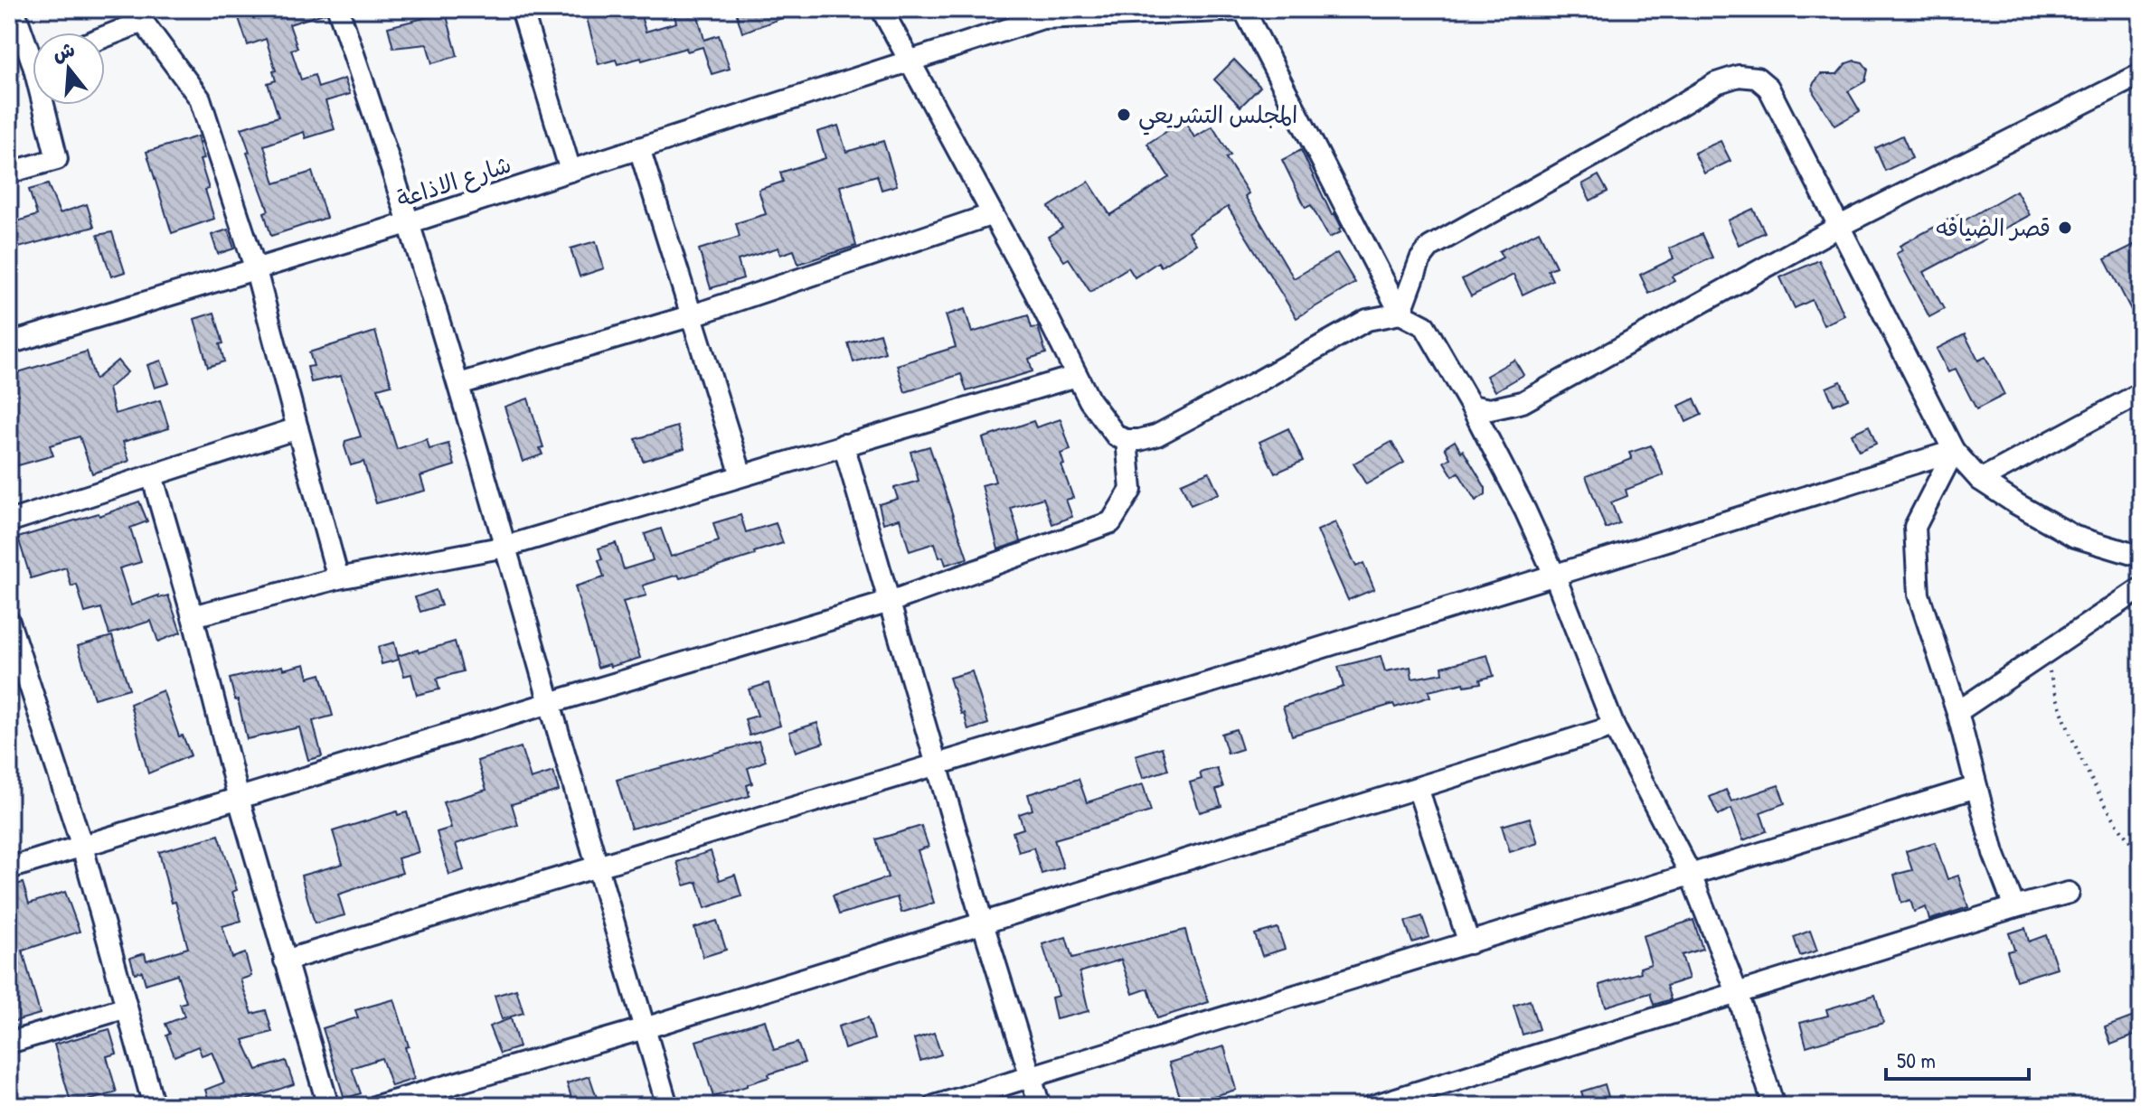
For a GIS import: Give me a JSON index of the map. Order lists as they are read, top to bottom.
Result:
{
  "streets": {
    "street": ["شارع الاذاعة"]
  },
  "places": ["المجلس التشريعي", "قصر الضيافه"],
  "scale_bar": "50 m",
  "north": "top"
}
